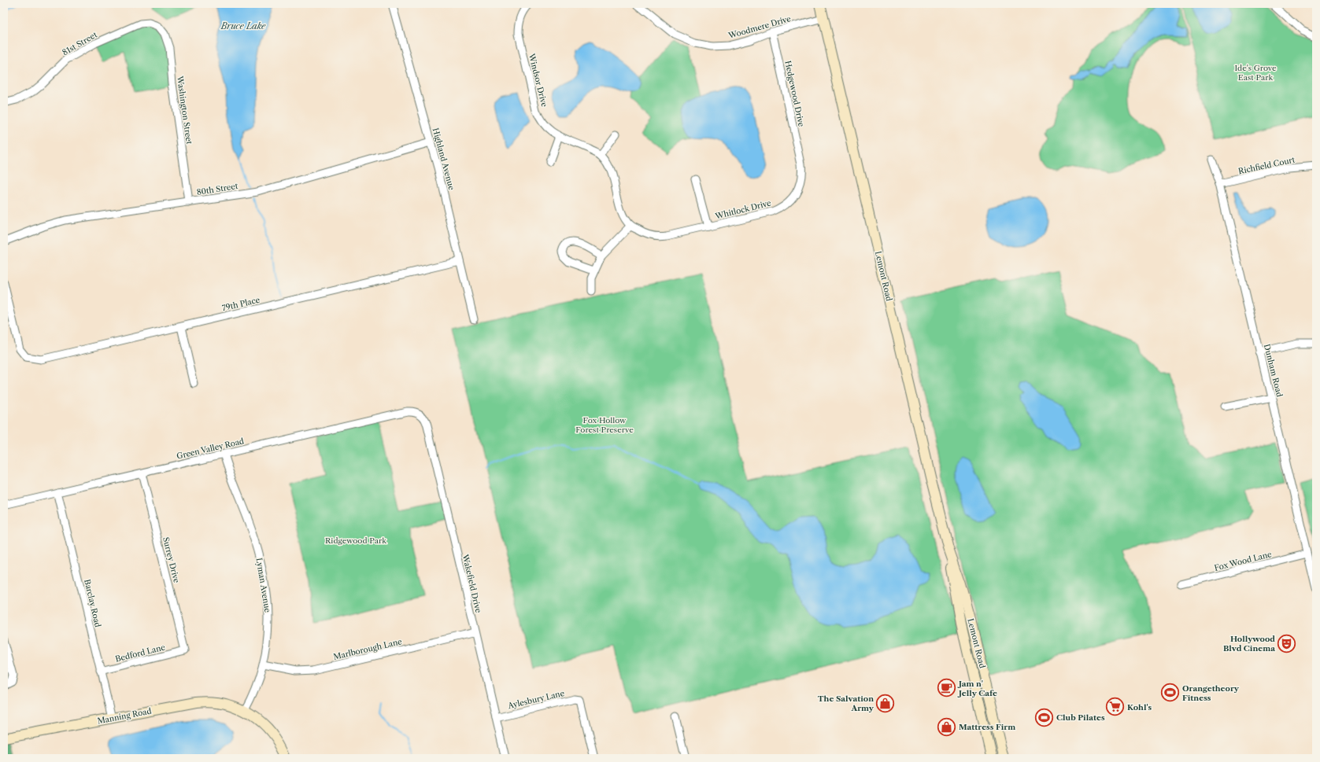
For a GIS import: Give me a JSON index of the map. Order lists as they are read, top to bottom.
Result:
{
  "streets": {
    "main road": ["Lemont Road", "Manning Road"],
    "street": [
      "Woodmere Drive",
      "81st Street",
      "Windsor Drive",
      "Hedgewood Drive",
      "Washington Street",
      "Highland Avenue",
      "Richfield Court",
      "80th Street",
      "Whitlock Drive",
      "79th Place",
      "Dunham Road",
      "Green Valley Road",
      "Surrey Drive",
      "Fox Wood Lane",
      "Wakefield Drive",
      "Lyman Avenue",
      "Barclay Road",
      "Marlborough Lane",
      "Bedford Lane",
      "Aylesbury Lane"
    ]
  },
  "crossings": [
    ["Woodmere Drive", "Hedgewood Drive"],
    ["Woodmere Drive", "Lemont Road"],
    ["81st Street", "Washington Street"],
    ["Windsor Drive", "Whitlock Drive"],
    ["Hedgewood Drive", "Whitlock Drive"],
    ["Washington Street", "80th Street"],
    ["Highland Avenue", "80th Street"],
    ["Highland Avenue", "79th Place"],
    ["Richfield Court", "Dunham Road"],
    ["Dunham Road", "Fox Wood Lane"],
    ["Green Valley Road", "Surrey Drive"],
    ["Green Valley Road", "Wakefield Drive"],
    ["Green Valley Road", "Lyman Avenue"],
    ["Green Valley Road", "Barclay Road"],
    ["Surrey Drive", "Bedford Lane"],
    ["Wakefield Drive", "Marlborough Lane"],
    ["Wakefield Drive", "Aylesbury Lane"],
    ["Lyman Avenue", "Marlborough Lane"],
    ["Lyman Avenue", "Manning Road"],
    ["Barclay Road", "Bedford Lane"],
    ["Barclay Road", "Manning Road"]
  ],
  "water": ["Bruce Lake"],
  "parks": ["Ide's Grove East Park", "Fox Hollow Forest Preserve", "Ridgewood Park"],
  "places": {
    "theatre": ["Hollywood Blvd Cinema"],
    "cafe": ["Jam n' Jelly Cafe"],
    "sports": ["Orangetheory Fitness", "Club Pilates"],
    "shop": ["The Salvation Army", "Mattress Firm"],
    "supermarket": ["Kohl's"]
  }
}
